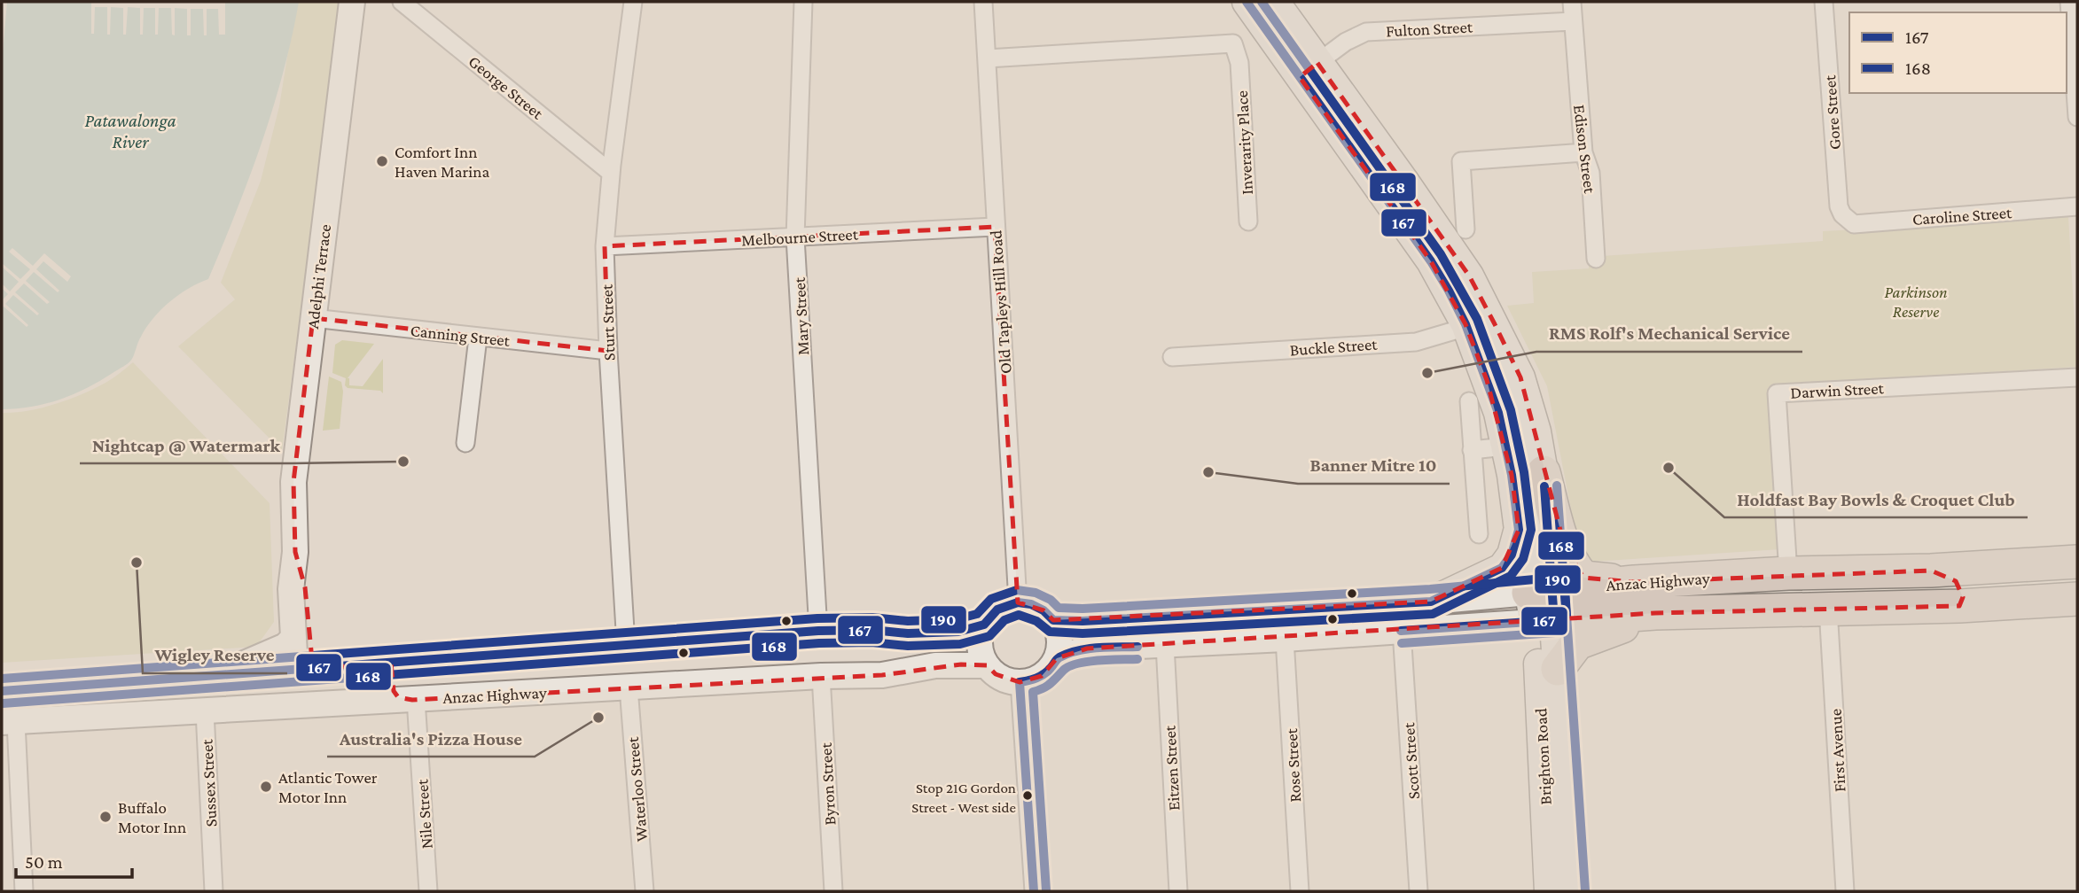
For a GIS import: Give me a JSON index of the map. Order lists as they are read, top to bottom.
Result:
{
  "streets": {
    "highway": ["Anzac Highway"],
    "main road": ["Brighton Road"],
    "street": [
      "Fulton Street",
      "George Street",
      "Gore Street",
      "Inverarity Place",
      "Edison Street",
      "Caroline Street",
      "Melbourne Street",
      "Adelphi Terrace",
      "Old Tapleys Hill Road",
      "Mary Street",
      "Sturt Street",
      "Canning Street",
      "Buckle Street",
      "Darwin Street",
      "First Avenue",
      "Scott Street",
      "Rose Street",
      "Eitzen Street",
      "Sussex Street",
      "Byron Street",
      "Waterloo Street",
      "Nile Street"
    ]
  },
  "crossings": [
    ["Fulton Street", "Edison Street"],
    ["George Street", "Sturt Street"],
    ["Gore Street", "Caroline Street"],
    ["Inverarity Place", "Old Tapleys Hill Road"],
    ["Melbourne Street", "Old Tapleys Hill Road"],
    ["Melbourne Street", "Mary Street"],
    ["Melbourne Street", "Sturt Street"],
    ["Adelphi Terrace", "Canning Street"],
    ["Old Tapleys Hill Road", "Anzac Highway"],
    ["Sturt Street", "Canning Street"],
    ["Darwin Street", "Anzac Highway"],
    ["Anzac Highway", "First Avenue"],
    ["Anzac Highway", "Brighton Road"],
    ["Anzac Highway", "Scott Street"],
    ["Anzac Highway", "Rose Street"],
    ["Anzac Highway", "Eitzen Street"],
    ["Anzac Highway", "Sussex Street"],
    ["Anzac Highway", "Byron Street"],
    ["Anzac Highway", "Waterloo Street"],
    ["Anzac Highway", "Nile Street"]
  ],
  "water": ["Patawalonga River"],
  "parks": ["Parkinson Reserve"],
  "places": [
    "Comfort Inn Haven Marina",
    "RMS Rolf's Mechanical Service",
    "Nightcap @ Watermark",
    "Holdfast Bay Bowls & Croquet Club",
    "Banner Mitre 10",
    "Wigley Reserve",
    "Australia's Pizza House",
    "Atlantic Tower Motor Inn",
    "Stop 21G Gordon Street - West side",
    "Buffalo Motor Inn"
  ],
  "lines": ["transit line 167", "transit line 168", "transit line 190"],
  "legend": ["167", "168"],
  "scale_bar": "50 m"
}
